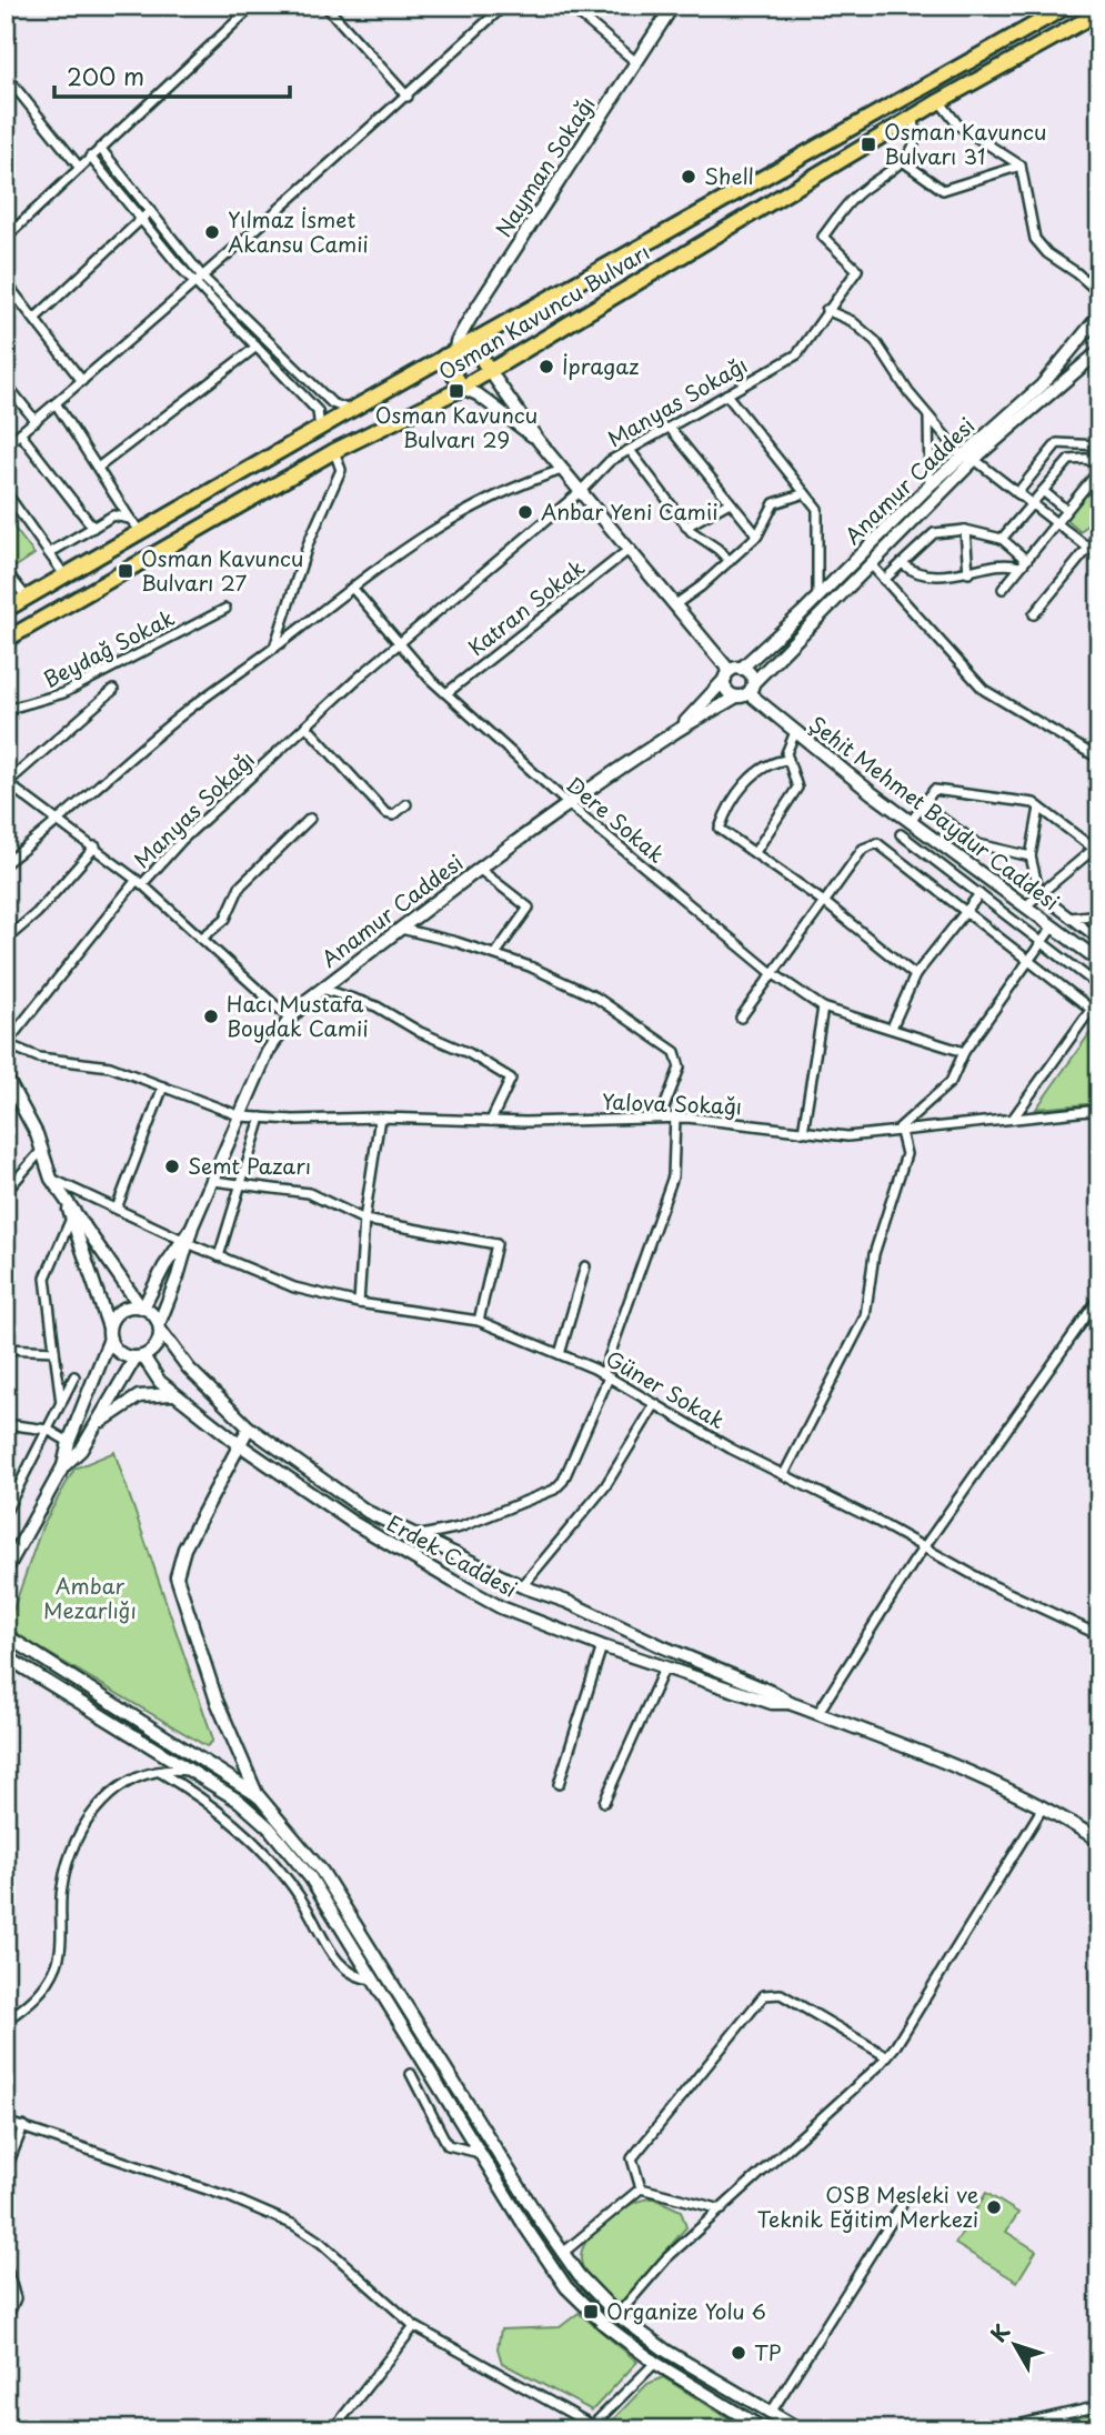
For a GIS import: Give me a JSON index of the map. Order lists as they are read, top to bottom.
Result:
{
  "streets": {
    "highway": ["Osman Kavuncu Bulvarı"],
    "street": [
      "Nayman Sokağı",
      "Manyas Sokağı",
      "Anamur Caddesi",
      "Katran Sokak",
      "Beydağ Sokak",
      "Şehit Mehmet Baydur Caddesi",
      "Dere Sokak",
      "Yalova Sokağı",
      "Güner Sokak",
      "Erdek Caddesi"
    ]
  },
  "crossings": [
    ["Nayman Sokağı", "Osman Kavuncu Bulvarı"],
    ["Manyas Sokağı", "Dere Sokak"],
    ["Manyas Sokağı", "Yalova Sokağı"],
    ["Anamur Caddesi", "Şehit Mehmet Baydur Caddesi"],
    ["Anamur Caddesi", "Dere Sokak"],
    ["Anamur Caddesi", "Yalova Sokağı"],
    ["Anamur Caddesi", "Güner Sokak"],
    ["Katran Sokak", "Dere Sokak"]
  ],
  "parks": ["Ambar Mezarlığı"],
  "places": {
    "transit": [
      "Osman Kavuncu Bulvarı 31",
      "Osman Kavuncu Bulvarı 29",
      "Osman Kavuncu Bulvarı 27",
      "Organize Yolu 6"
    ],
    "other": [
      "Shell",
      "Yılmaz İsmet Akansu Camii",
      "İpragaz",
      "Anbar Yeni Camii",
      "Hacı Mustafa Boydak Camii",
      "Semt Pazarı",
      "OSB Mesleki ve Teknik Eğitim Merkezi",
      "TP"
    ]
  },
  "scale_bar": "200 m",
  "north": "top left"
}
